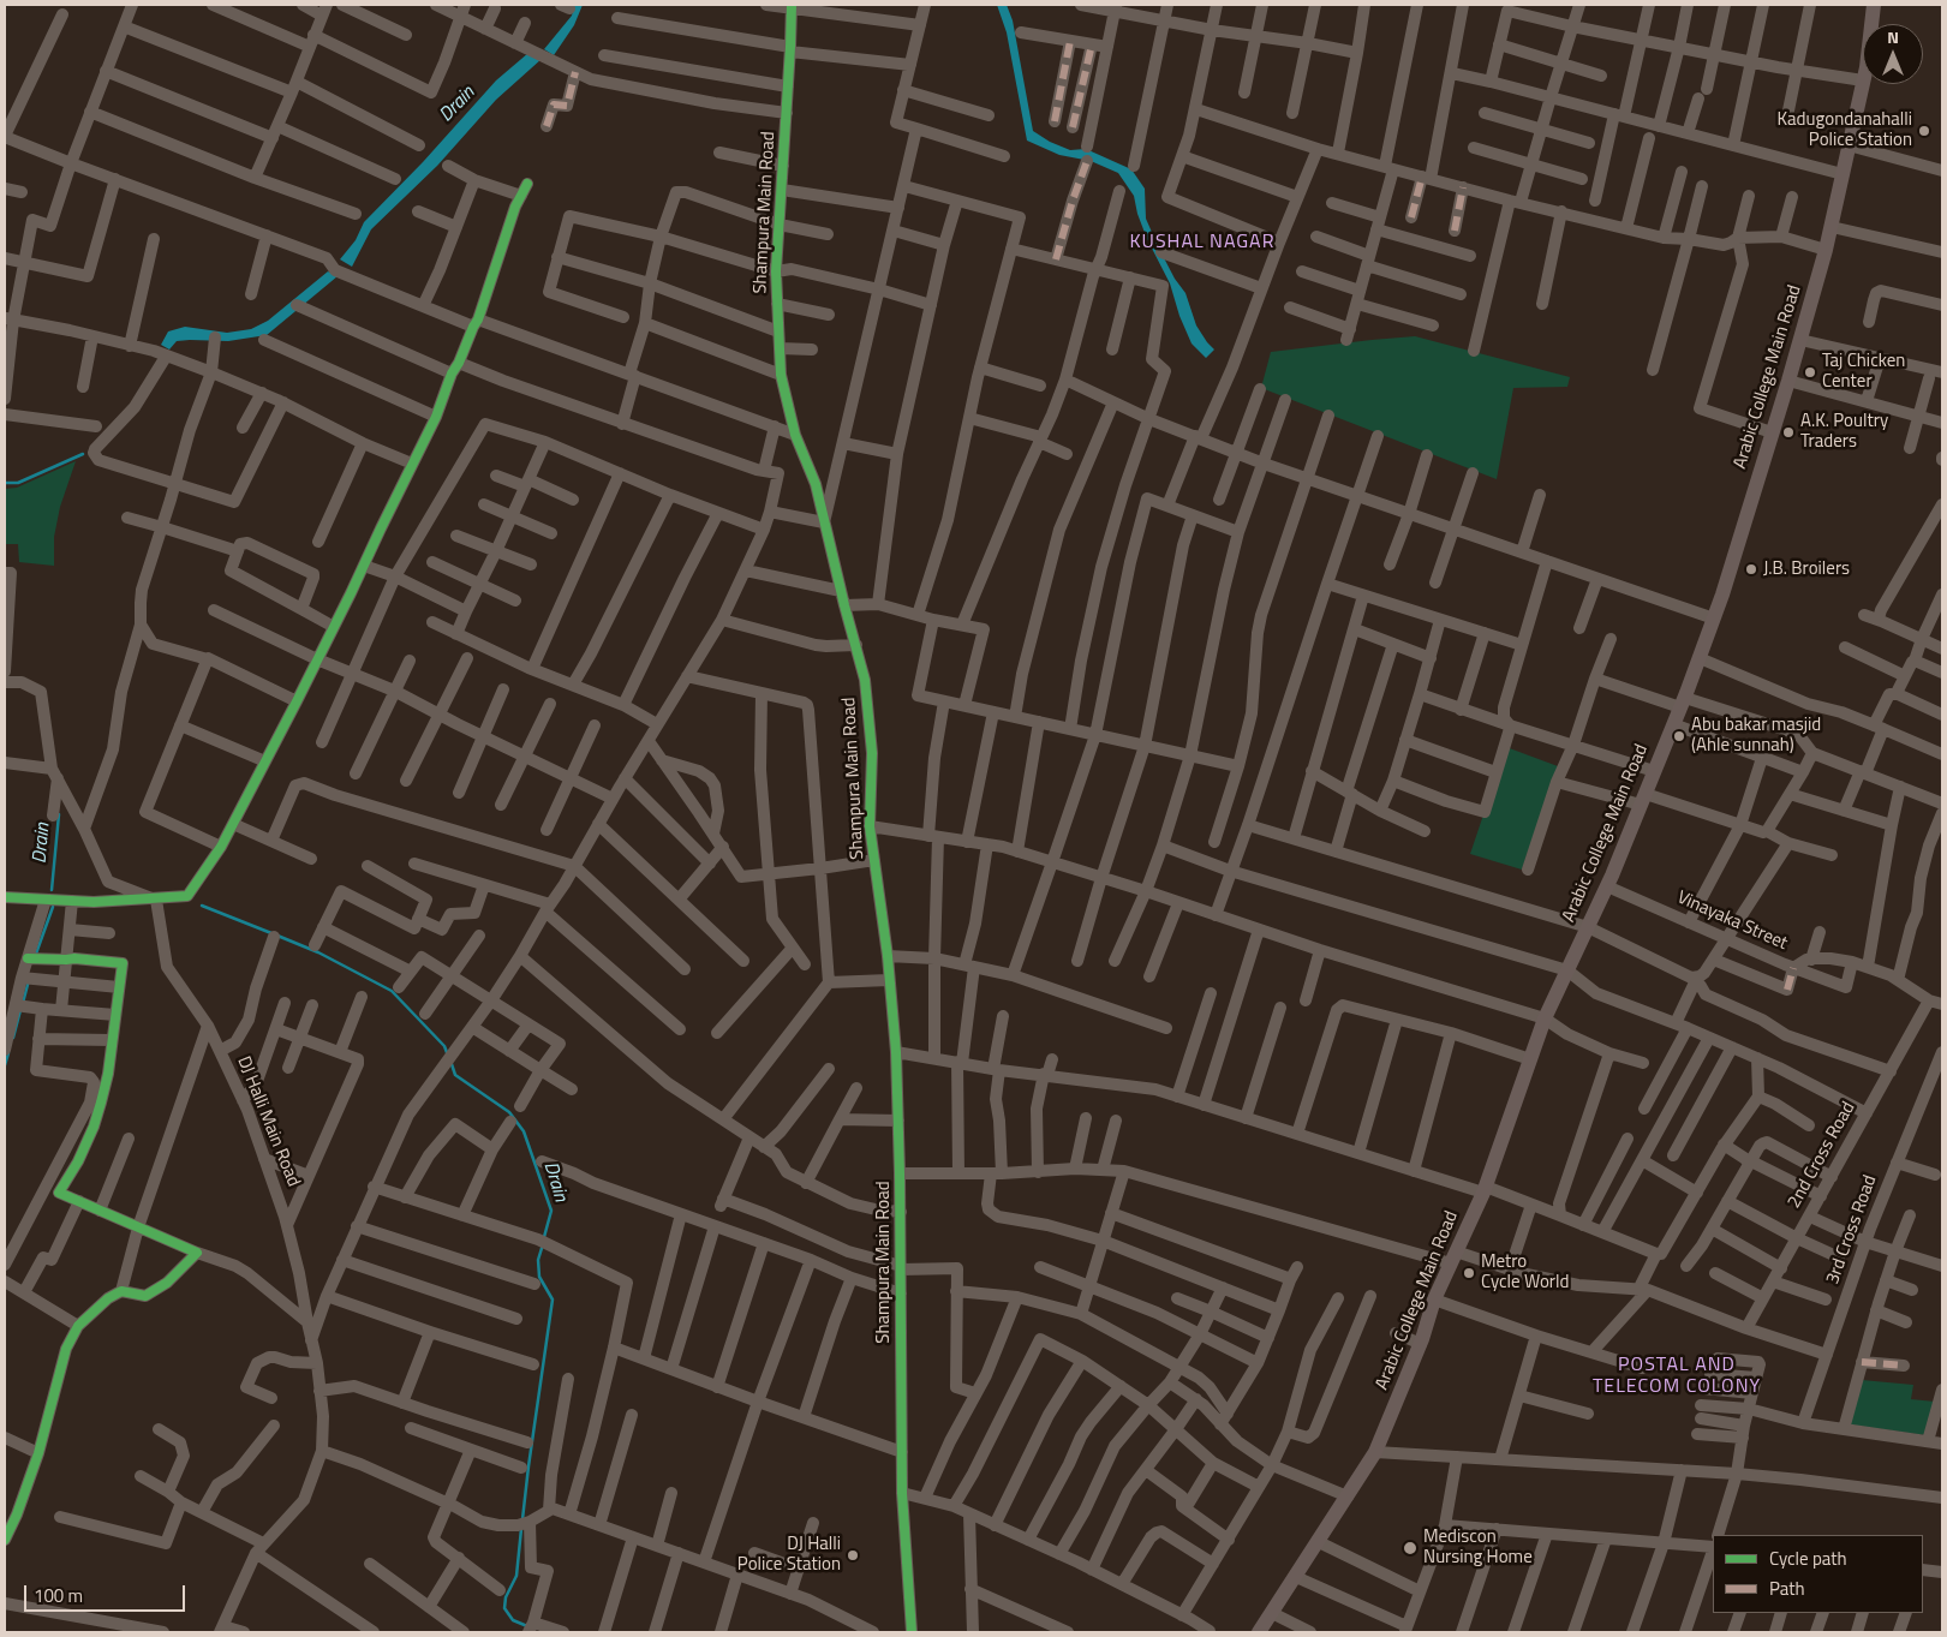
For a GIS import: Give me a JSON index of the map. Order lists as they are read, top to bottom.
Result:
{
  "streets": {
    "main road": ["Arabic College Main Road"],
    "street": [
      "Shampura Main Road",
      "Vinayaka Street",
      "DJ Halli Main Road",
      "2nd Cross Road",
      "3rd Cross Road"
    ]
  },
  "crossings": [
    ["Arabic College Main Road", "Vinayaka Street"]
  ],
  "districts": ["KUSHAL NAGAR", "POSTAL AND TELECOM COLONY"],
  "water": ["Drain"],
  "places": [
    "Kadugondanahalli Police Station",
    "Taj Chicken Center",
    "A.K. Poultry Traders",
    "J.B. Broilers",
    "Abu bakar masjid (Ahle sunnah)",
    "Metro Cycle World",
    "Mediscon Nursing Home",
    "DJ Halli Police Station"
  ],
  "legend": ["Cycle path", "Path"],
  "scale_bar": "100 m",
  "north": "top"
}
